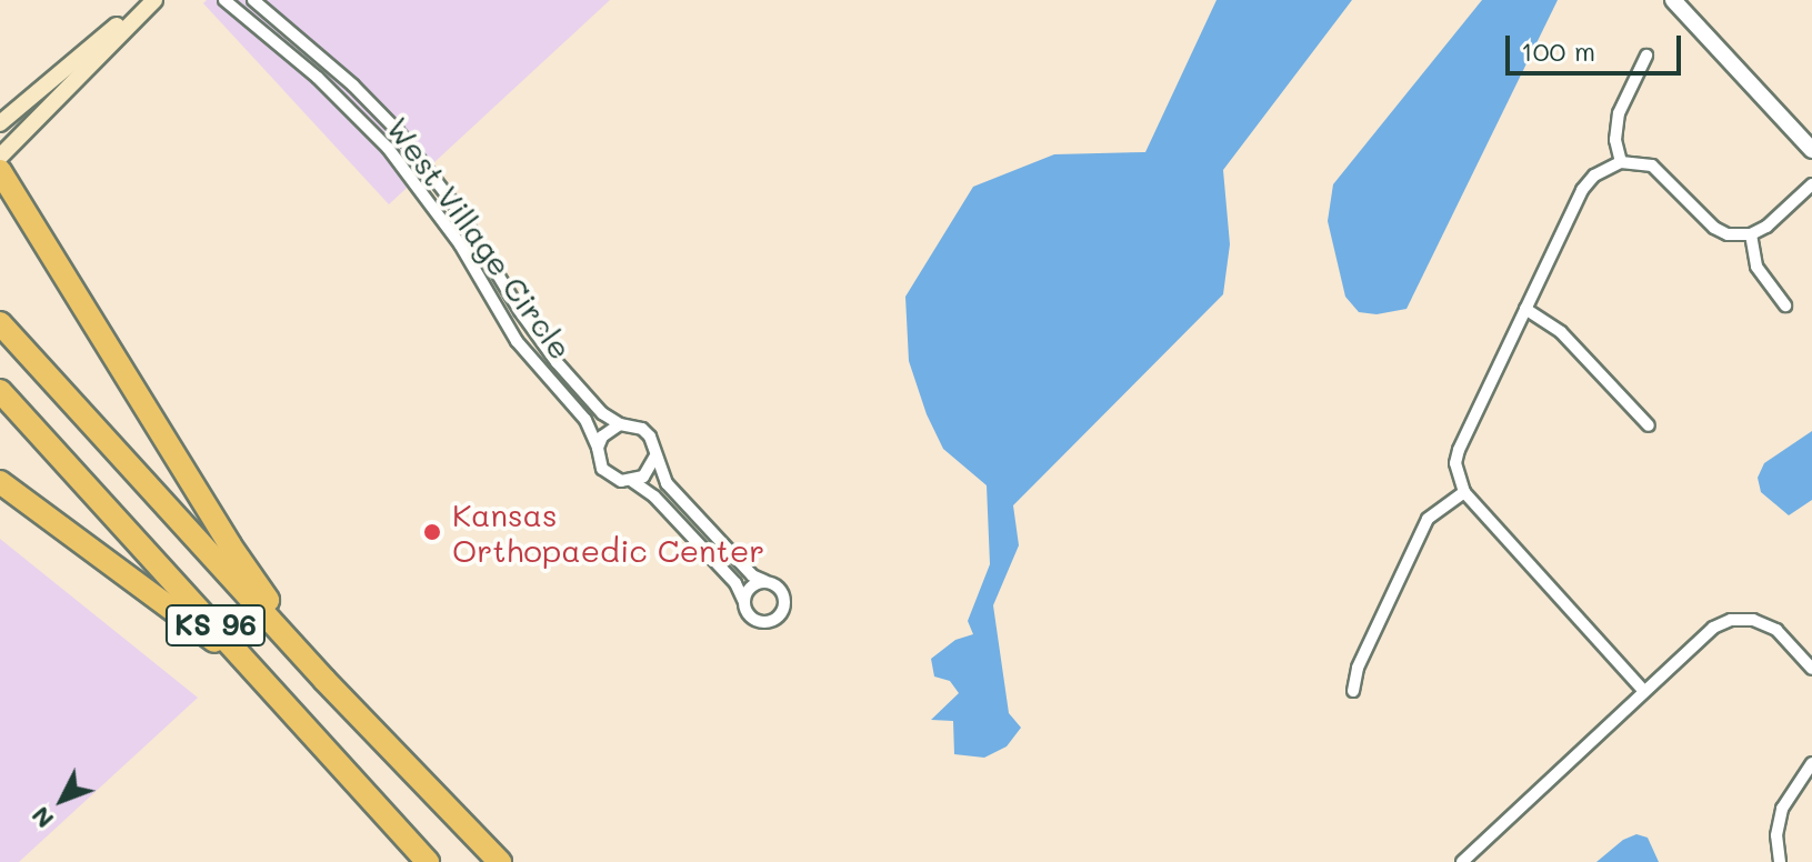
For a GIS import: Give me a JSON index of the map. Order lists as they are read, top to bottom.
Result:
{
  "streets": {
    "highway": ["KS 96"],
    "street": ["West Village Circle"]
  },
  "places": ["Kansas Orthopaedic Center"],
  "scale_bar": "100 m",
  "north": "bottom left"
}
